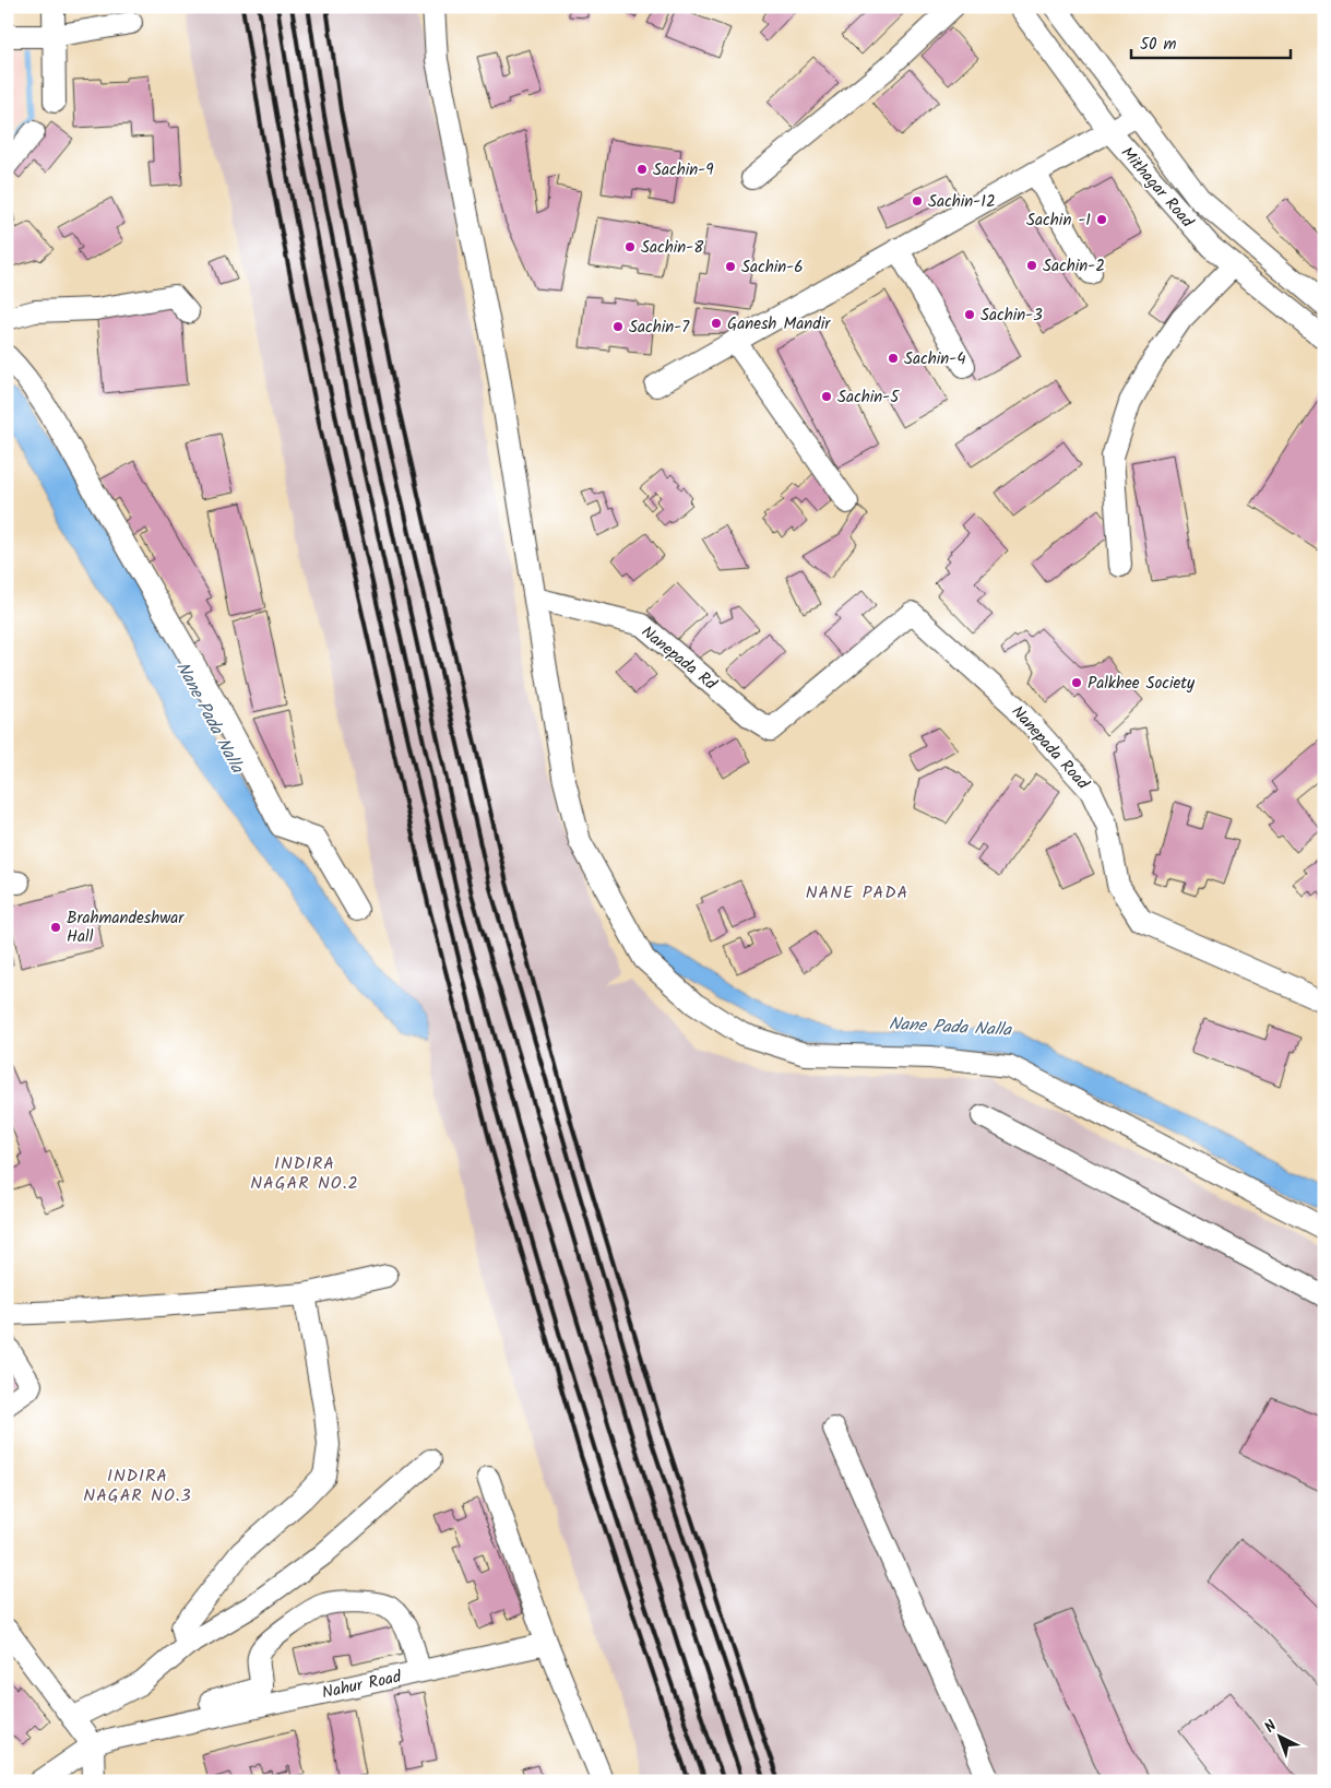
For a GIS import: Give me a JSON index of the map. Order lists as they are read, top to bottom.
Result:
{
  "streets": {
    "street": [
      "Mithagar Road",
      "Nanepada Rd",
      "Nanepada Road",
      "Nahur Road"
    ]
  },
  "crossings": [
    ["Nanepada Rd", "Nanepada Road"]
  ],
  "districts": ["NANE PADA", "INDIRA NAGAR NO.2", "INDIRA NAGAR NO.3"],
  "water": ["Nane Pada Nalla"],
  "places": [
    "Sachin-9",
    "Sachin-12",
    "Sachin -1",
    "Sachin-8",
    "Sachin-2",
    "Sachin-6",
    "Sachin-3",
    "Ganesh Mandir",
    "Sachin-7",
    "Sachin-4",
    "Sachin-5",
    "Palkhee Society",
    "Brahmandeshwar Hall"
  ],
  "scale_bar": "50 m",
  "north": "top left"
}
